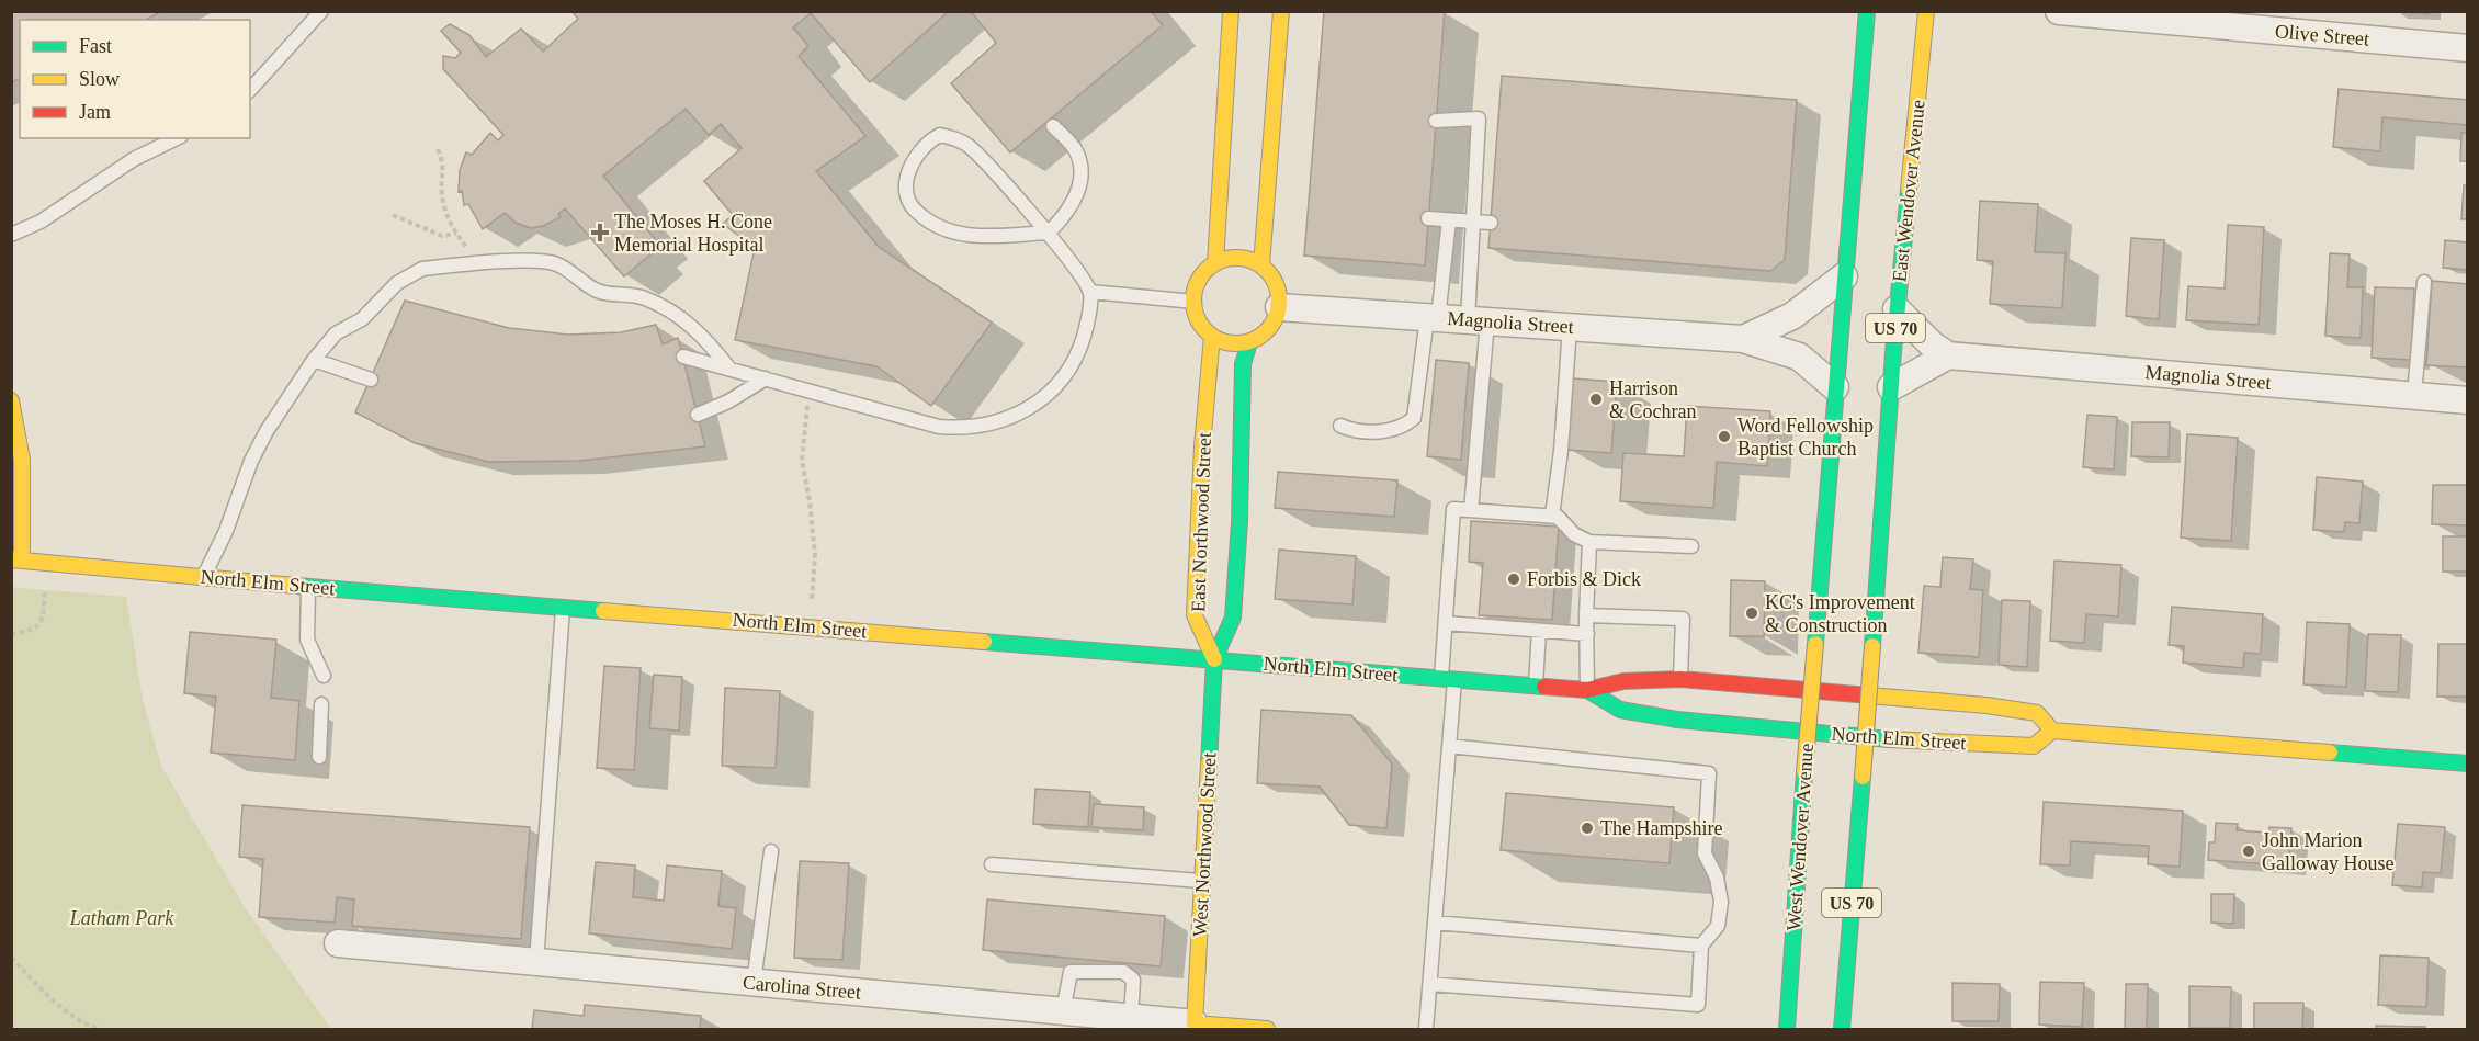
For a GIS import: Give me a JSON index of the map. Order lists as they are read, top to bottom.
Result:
{
  "streets": {
    "main road": [
      "East Wendover Avenue",
      "US 70",
      "East Northwood Street",
      "North Elm Street",
      "West Wendover Avenue",
      "West Northwood Street",
      "Carolina Street"
    ],
    "street": ["Olive Street", "Magnolia Street"]
  },
  "crossings": [
    ["Magnolia Street", "US 70"],
    ["Magnolia Street", "East Northwood Street"],
    ["Magnolia Street", "West Wendover Avenue"],
    ["US 70", "West Wendover Avenue"],
    ["East Northwood Street", "North Elm Street"],
    ["East Northwood Street", "West Northwood Street"],
    ["North Elm Street", "West Northwood Street"],
    ["West Northwood Street", "Carolina Street"]
  ],
  "parks": ["Latham Park"],
  "places": {
    "health": ["The Moses H. Cone Memorial Hospital"],
    "other": [
      "Harrison & Cochran",
      "Word Fellowship Baptist Church",
      "Forbis & Dick",
      "KC's Improvement & Construction",
      "The Hampshire",
      "John Marion Galloway House"
    ]
  },
  "legend": ["Fast", "Slow", "Jam"]
}
